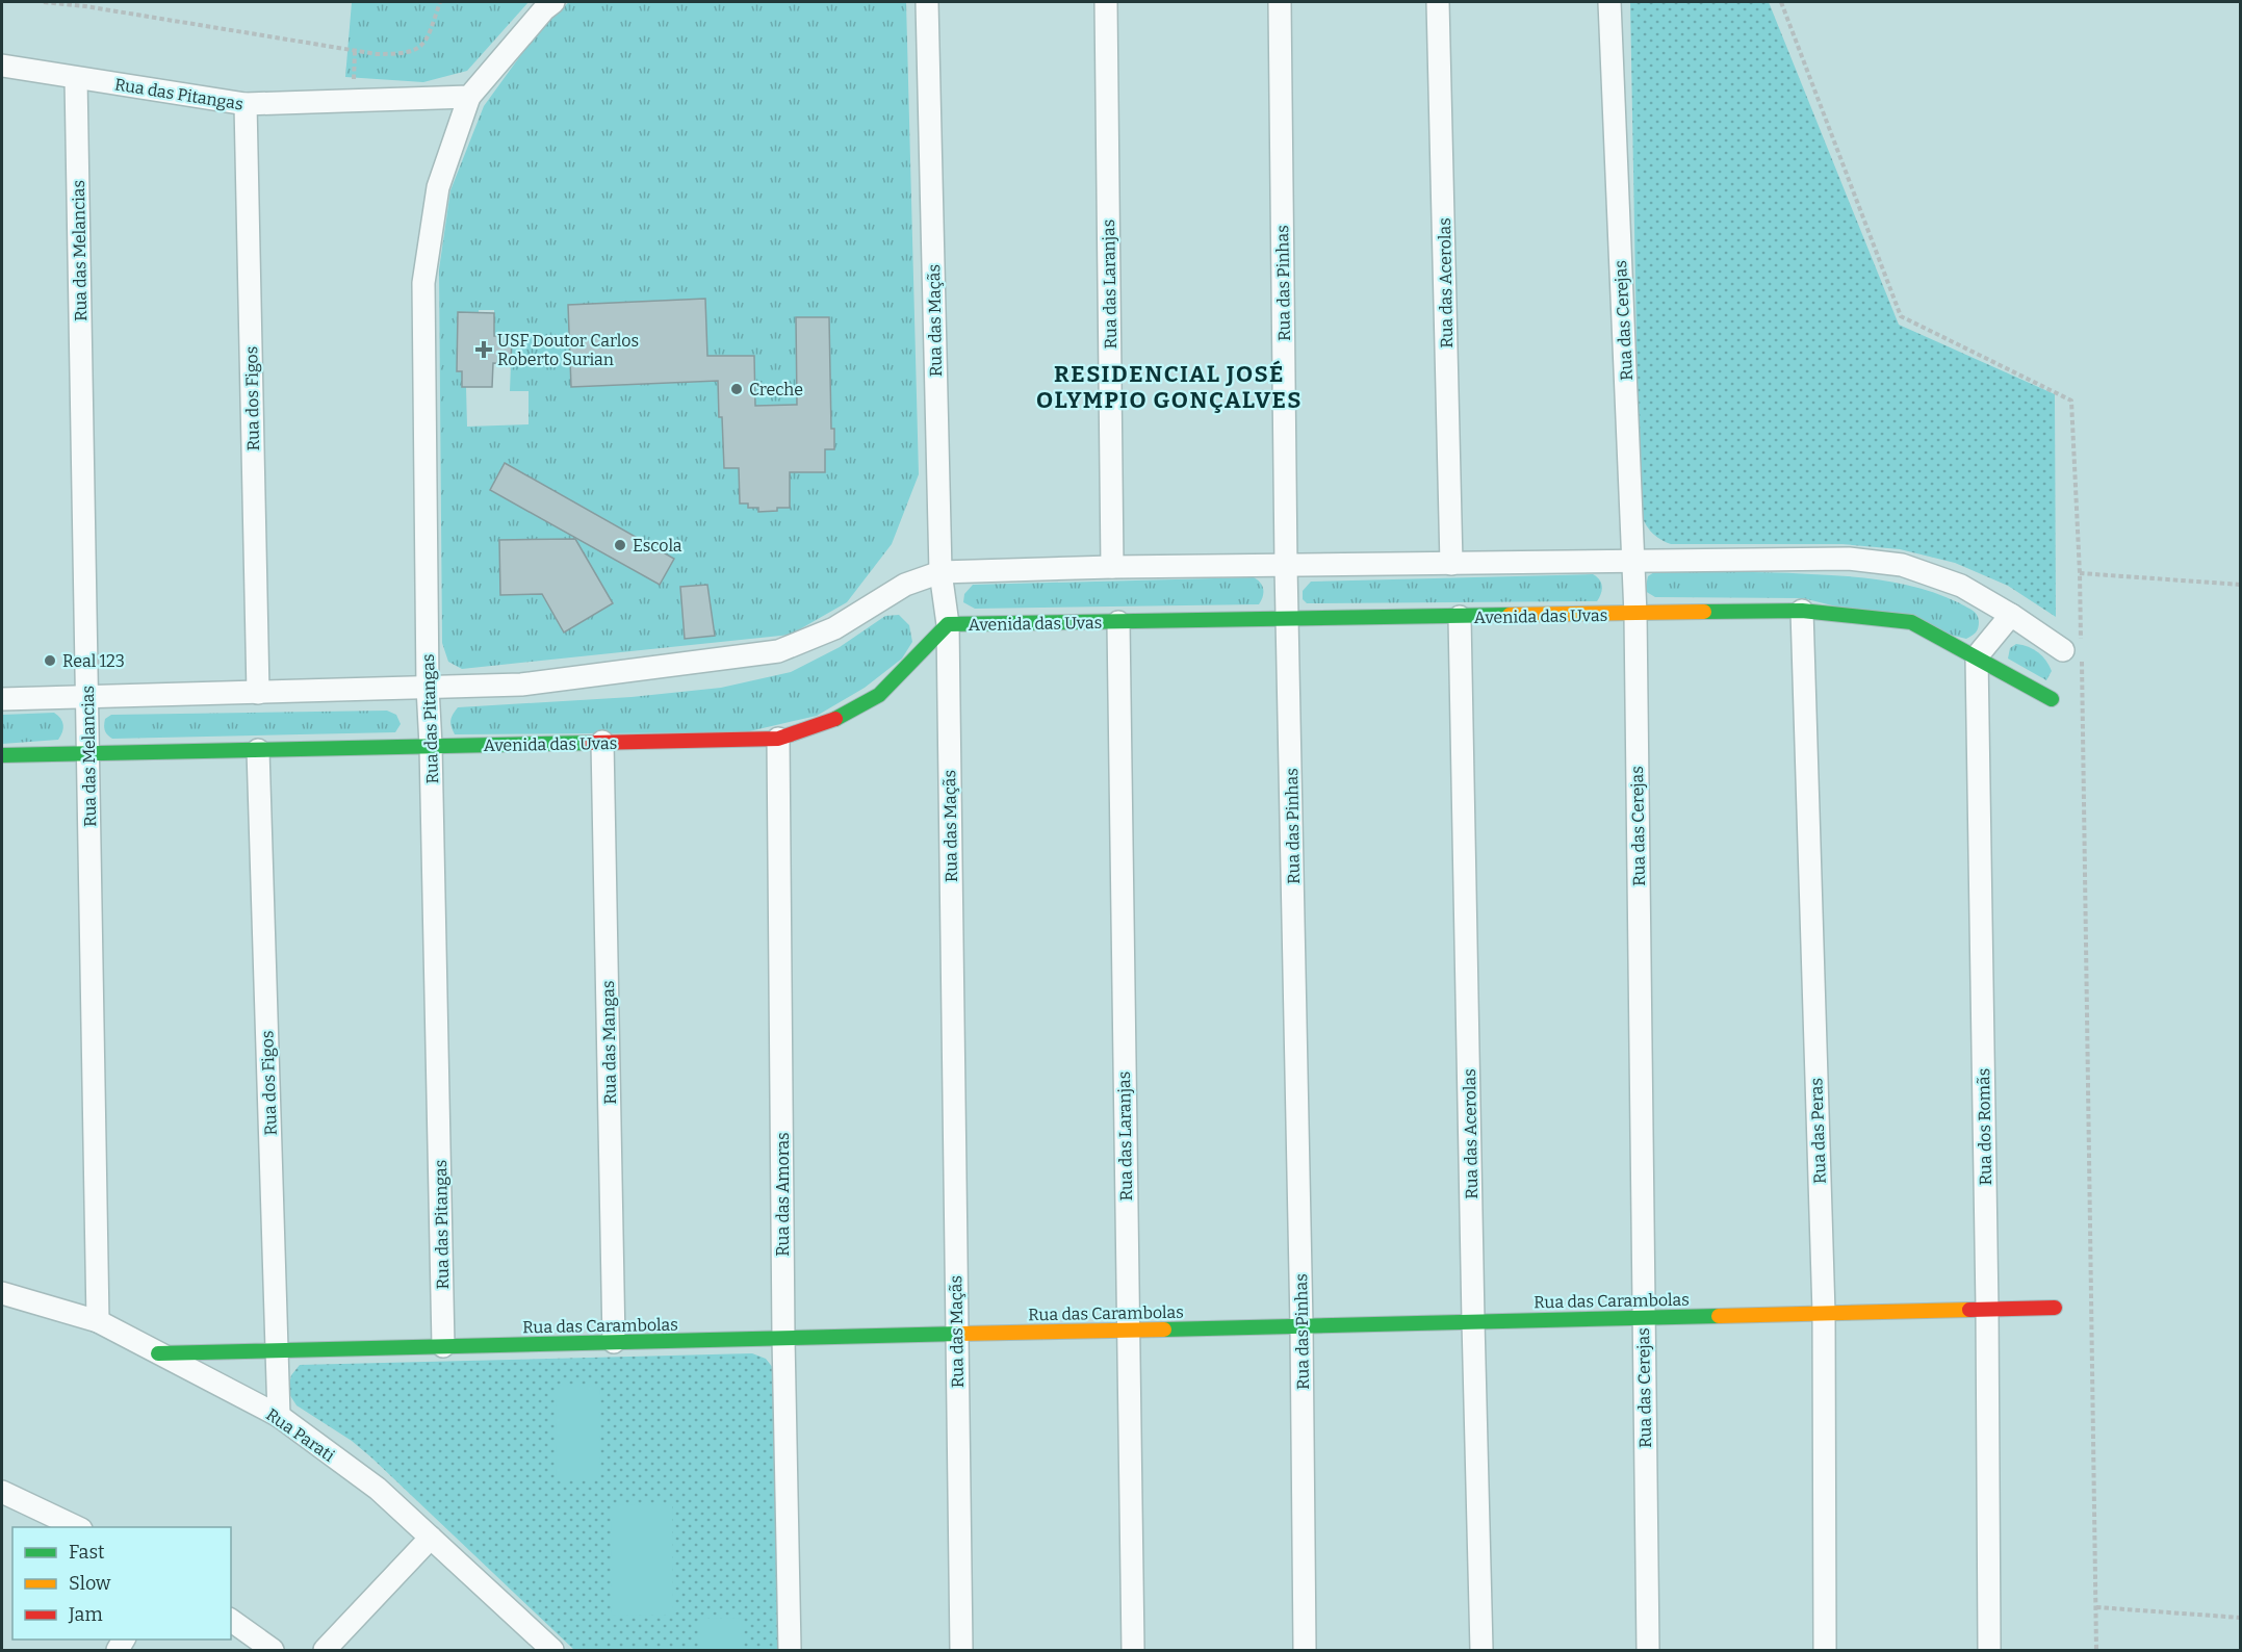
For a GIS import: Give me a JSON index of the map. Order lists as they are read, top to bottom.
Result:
{
  "streets": {
    "street": [
      "Rua das Pitangas",
      "Rua das Melancias",
      "Rua das Pinhas",
      "Rua das Acerolas",
      "Rua das Laranjas",
      "Rua das Maçãs",
      "Rua das Cerejas",
      "Rua dos Figos",
      "Avenida das Uvas",
      "Rua das Mangas",
      "Rua dos Romãs",
      "Rua das Peras",
      "Rua das Amoras",
      "Rua das Carambolas",
      "Rua Parati"
    ]
  },
  "crossings": [
    ["Rua das Pitangas", "Rua das Melancias"],
    ["Rua das Pitangas", "Rua dos Figos"],
    ["Rua das Pitangas", "Avenida das Uvas"],
    ["Rua das Pitangas", "Rua das Carambolas"],
    ["Rua das Melancias", "Avenida das Uvas"],
    ["Rua das Melancias", "Rua Parati"],
    ["Rua das Pinhas", "Avenida das Uvas"],
    ["Rua das Pinhas", "Rua das Carambolas"],
    ["Rua das Acerolas", "Avenida das Uvas"],
    ["Rua das Acerolas", "Rua das Carambolas"],
    ["Rua das Laranjas", "Avenida das Uvas"],
    ["Rua das Laranjas", "Rua das Carambolas"],
    ["Rua das Maçãs", "Avenida das Uvas"],
    ["Rua das Maçãs", "Rua das Carambolas"],
    ["Rua das Cerejas", "Avenida das Uvas"],
    ["Rua das Cerejas", "Rua das Carambolas"],
    ["Rua dos Figos", "Avenida das Uvas"],
    ["Rua dos Figos", "Rua das Carambolas"],
    ["Rua dos Figos", "Rua Parati"],
    ["Avenida das Uvas", "Rua das Mangas"],
    ["Avenida das Uvas", "Rua dos Romãs"],
    ["Avenida das Uvas", "Rua das Peras"],
    ["Avenida das Uvas", "Rua das Amoras"],
    ["Rua das Mangas", "Rua das Carambolas"],
    ["Rua dos Romãs", "Rua das Carambolas"],
    ["Rua das Peras", "Rua das Carambolas"],
    ["Rua das Amoras", "Rua das Carambolas"],
    ["Rua das Carambolas", "Rua Parati"]
  ],
  "districts": ["RESIDENCIAL JOSÉ OLYMPIO GONÇALVES"],
  "places": {
    "health": ["USF Doutor Carlos Roberto Surian"],
    "other": ["Creche", "Escola", "Real 123"]
  },
  "legend": ["Fast", "Slow", "Jam"]
}
